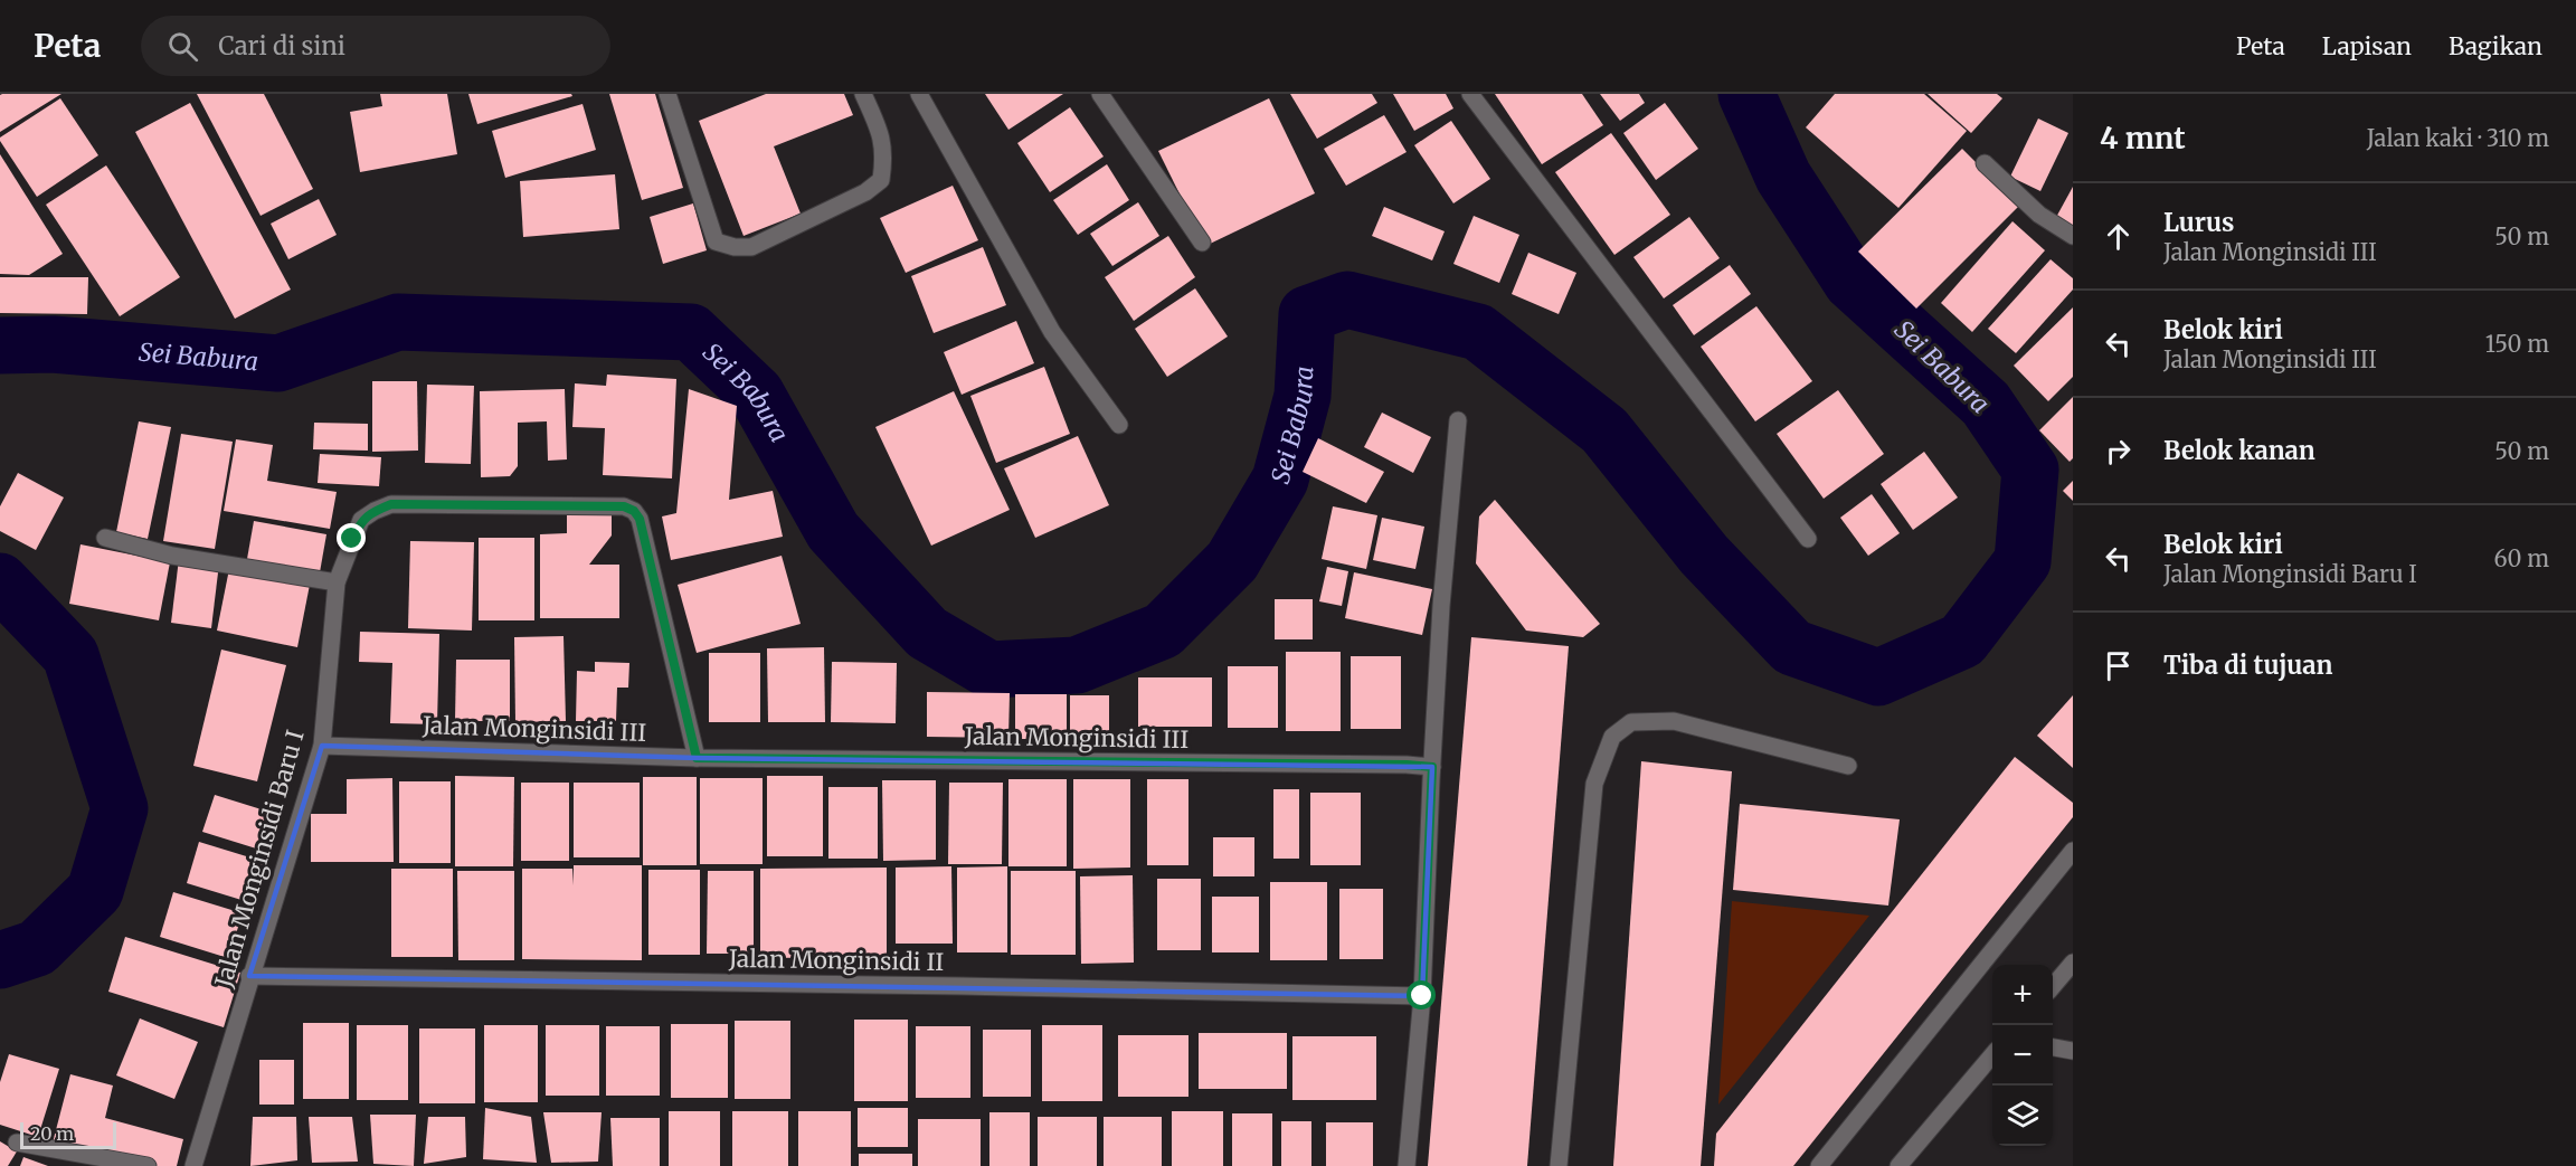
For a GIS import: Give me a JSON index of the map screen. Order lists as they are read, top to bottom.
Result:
{
  "streets": {
    "street": ["Jalan Monginsidi III", "Jalan Monginsidi Baru I", "Jalan Monginsidi II"]
  },
  "crossings": [
    ["Jalan Monginsidi III", "Jalan Monginsidi Baru I"],
    ["Jalan Monginsidi Baru I", "Jalan Monginsidi II"]
  ],
  "water": ["Sei Babura"],
  "scale_bar": "20 m",
  "page": {
    "header": "Peta",
    "search": "Cari di sini",
    "nav": ["Peta", "Lapisan", "Bagikan"],
    "heading": ["4 mnt", "Jalan kaki · 310 m"],
    "list": [
      ["Lurus", "Jalan Monginsidi III", "50 m"],
      ["Belok kiri", "Jalan Monginsidi III", "150 m"],
      ["Belok kanan", "50 m"],
      ["Belok kiri", "Jalan Monginsidi Baru I", "60 m"],
      "Tiba di tujuan"
    ],
    "map_buttons": ["+", "−"],
    "scale": "20 m"
  }
}
